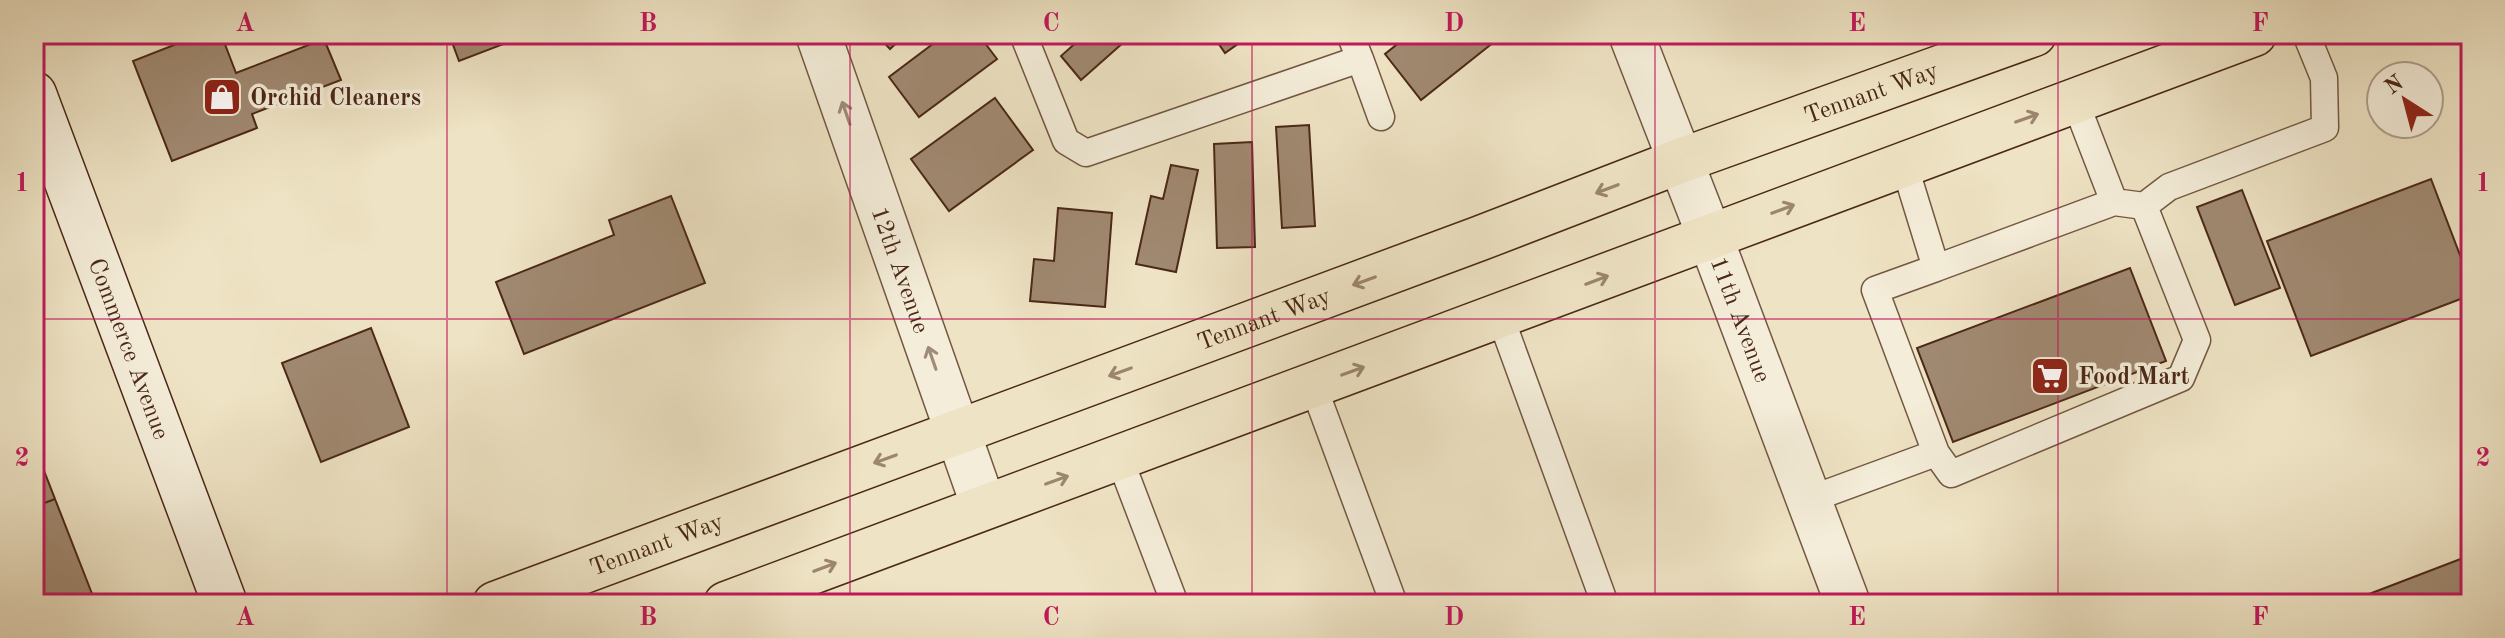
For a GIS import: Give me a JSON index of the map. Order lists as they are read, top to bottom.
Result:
{
  "streets": {
    "main road": ["Tennant Way"],
    "street": ["12th Avenue", "11th Avenue", "Commerce Avenue"]
  },
  "crossings": [
    ["Tennant Way", "12th Avenue"],
    ["Tennant Way", "11th Avenue"]
  ],
  "one_way": ["12th Avenue"],
  "places": {
    "shop": ["Orchid Cleaners"],
    "supermarket": ["Food Mart"]
  },
  "north": "top left",
  "grid": {
    "columns": [
      "A",
      "B",
      "C",
      "D",
      "E",
      "F"
    ],
    "rows": ["1", "2"]
  }
}
